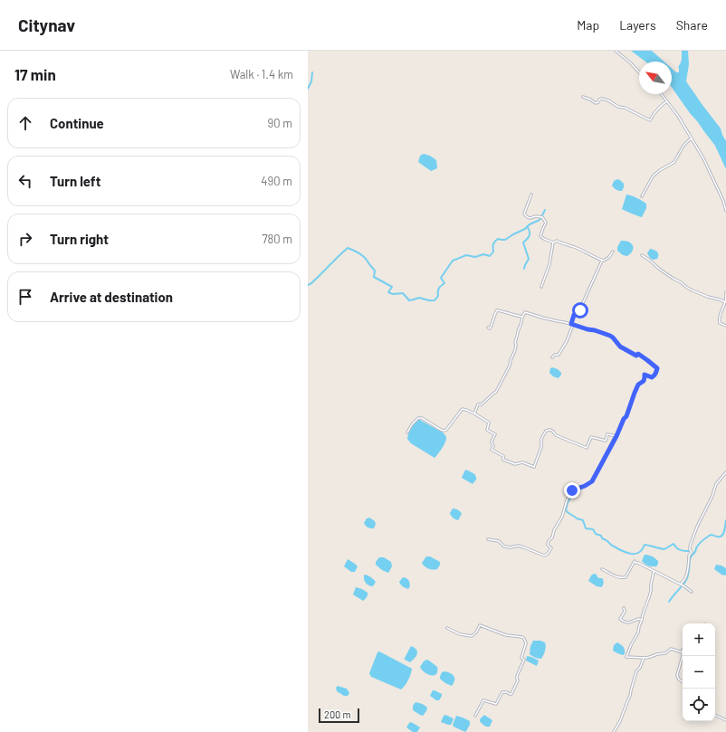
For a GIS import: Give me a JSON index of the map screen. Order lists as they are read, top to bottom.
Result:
{
  "scale_bar": "200 m",
  "north": "top left",
  "page": {
    "header": "Citynav",
    "nav": ["Map", "Layers", "Share"],
    "heading": ["17 min", "Walk · 1.4 km"],
    "list": [
      ["Continue", "90 m"],
      ["Turn left", "490 m"],
      ["Turn right", "780 m"],
      "Arrive at destination"
    ],
    "map_buttons": ["+", "−"],
    "scale": "200 m"
  }
}
